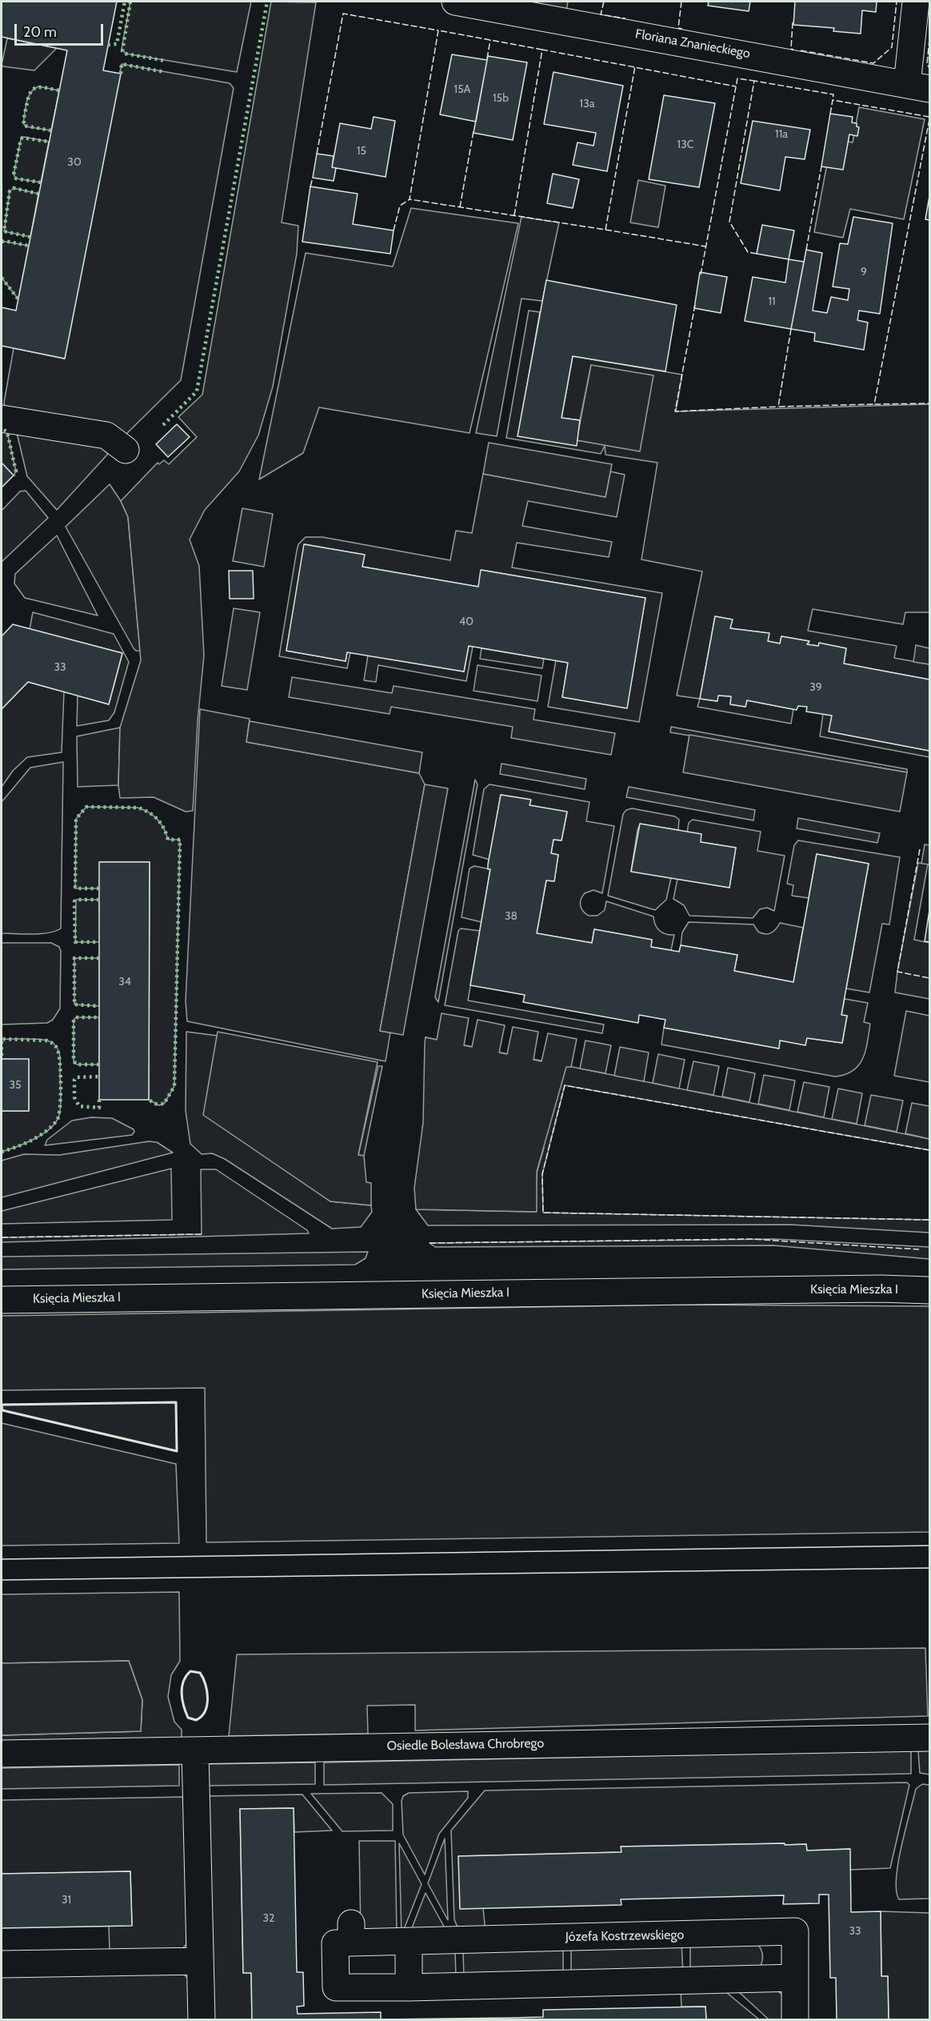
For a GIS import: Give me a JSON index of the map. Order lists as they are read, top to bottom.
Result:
{
  "streets": {
    "street": [
      "Floriana Znanieckiego",
      "Księcia Mieszka I",
      "Osiedle Bolesława Chrobrego",
      "Józefa Kostrzewskiego"
    ]
  },
  "house_numbers": [
    "15A",
    "15b",
    "13a",
    "11a",
    "13C",
    "15",
    "30",
    "9",
    "11",
    "40",
    "33",
    "39",
    "38",
    "34",
    "35",
    "31",
    "32",
    "33"
  ],
  "scale_bar": "20 m"
}
